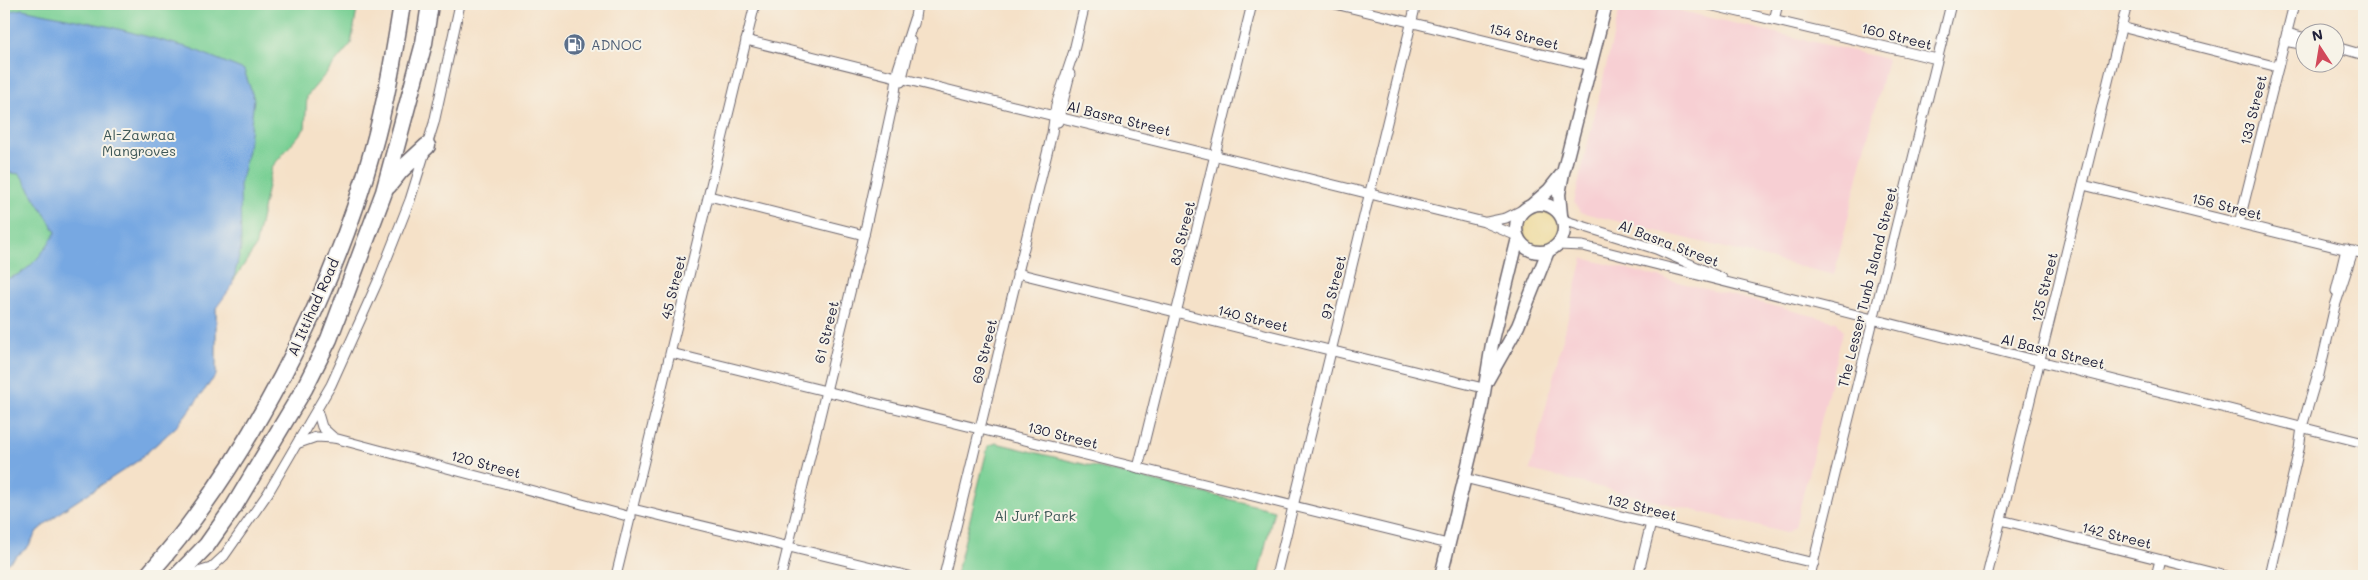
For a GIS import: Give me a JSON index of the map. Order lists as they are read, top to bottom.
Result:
{
  "streets": {
    "highway": ["Al Ittihad Road"],
    "street": [
      "154 Street",
      "160 Street",
      "133 Street",
      "Al Basra Street",
      "156 Street",
      "83 Street",
      "45 Street",
      "97 Street",
      "The Lesser Tunb Island Street",
      "125 Street",
      "140 Street",
      "61 Street",
      "69 Street",
      "130 Street",
      "120 Street",
      "132 Street",
      "142 Street"
    ]
  },
  "crossings": [
    ["154 Street", "97 Street"],
    ["160 Street", "The Lesser Tunb Island Street"],
    ["133 Street", "156 Street"],
    ["Al Basra Street", "83 Street"],
    ["Al Basra Street", "45 Street"],
    ["Al Basra Street", "97 Street"],
    ["Al Basra Street", "The Lesser Tunb Island Street"],
    ["Al Basra Street", "125 Street"],
    ["Al Basra Street", "61 Street"],
    ["Al Basra Street", "69 Street"],
    ["156 Street", "125 Street"],
    ["83 Street", "140 Street"],
    ["83 Street", "130 Street"],
    ["45 Street", "130 Street"],
    ["45 Street", "120 Street"],
    ["97 Street", "140 Street"],
    ["97 Street", "130 Street"],
    ["The Lesser Tunb Island Street", "132 Street"],
    ["125 Street", "142 Street"],
    ["140 Street", "69 Street"],
    ["61 Street", "130 Street"],
    ["61 Street", "120 Street"],
    ["69 Street", "130 Street"]
  ],
  "parks": ["Al-Zawraa Mangroves", "Al Jurf Park"],
  "places": {
    "fuel station": ["ADNOC"]
  },
  "north": "top"
}
